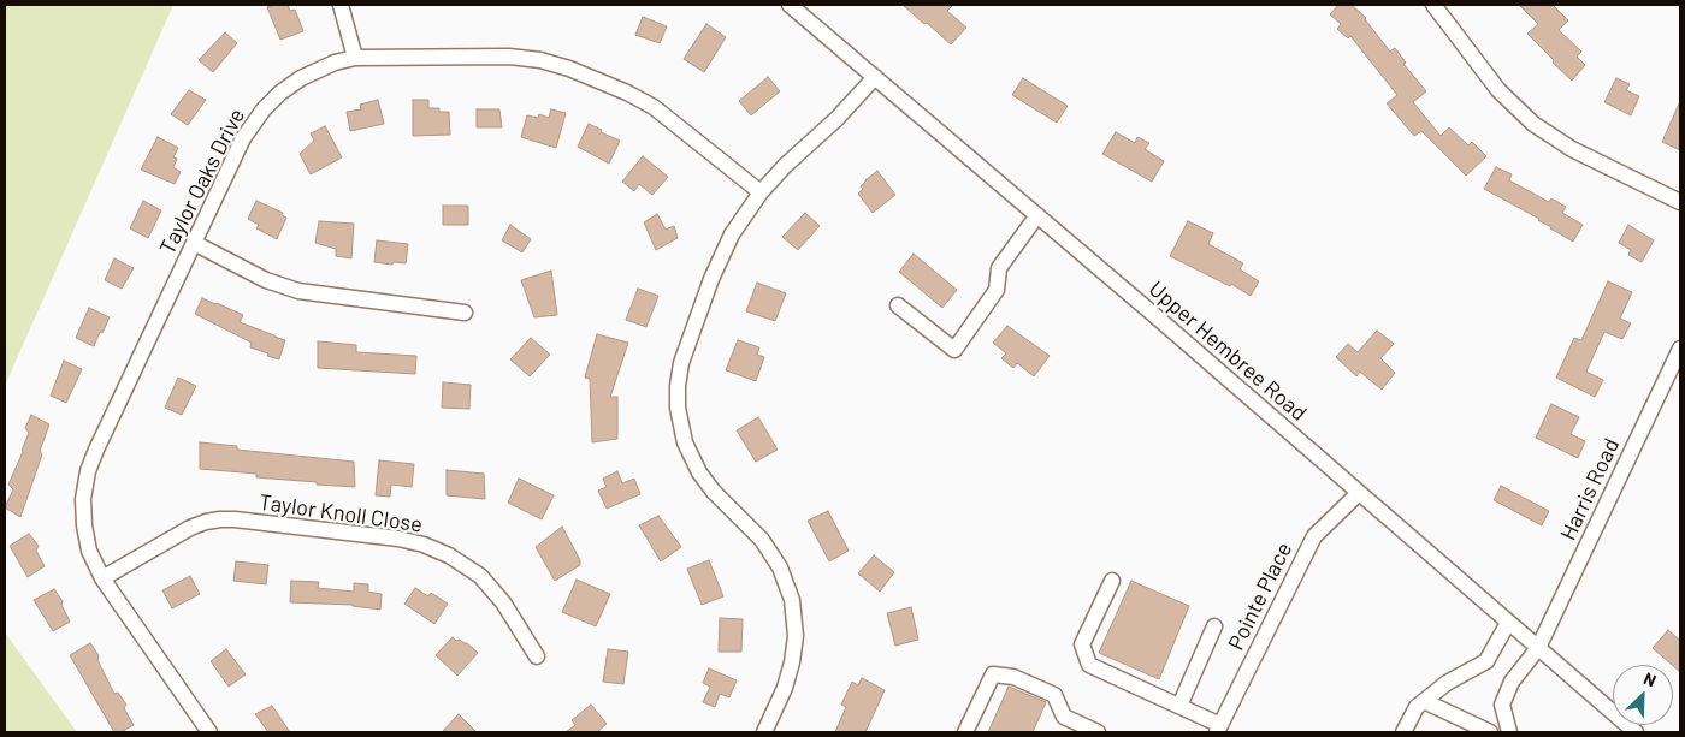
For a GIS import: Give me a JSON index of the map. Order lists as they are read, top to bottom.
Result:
{
  "streets": {
    "street": [
      "Taylor Oaks Drive",
      "Upper Hembree Road",
      "Harris Road",
      "Taylor Knoll Close",
      "Pointe Place"
    ]
  },
  "crossings": [
    ["Taylor Oaks Drive", "Taylor Knoll Close"],
    ["Upper Hembree Road", "Harris Road"],
    ["Upper Hembree Road", "Pointe Place"]
  ],
  "north": "top right"
}
